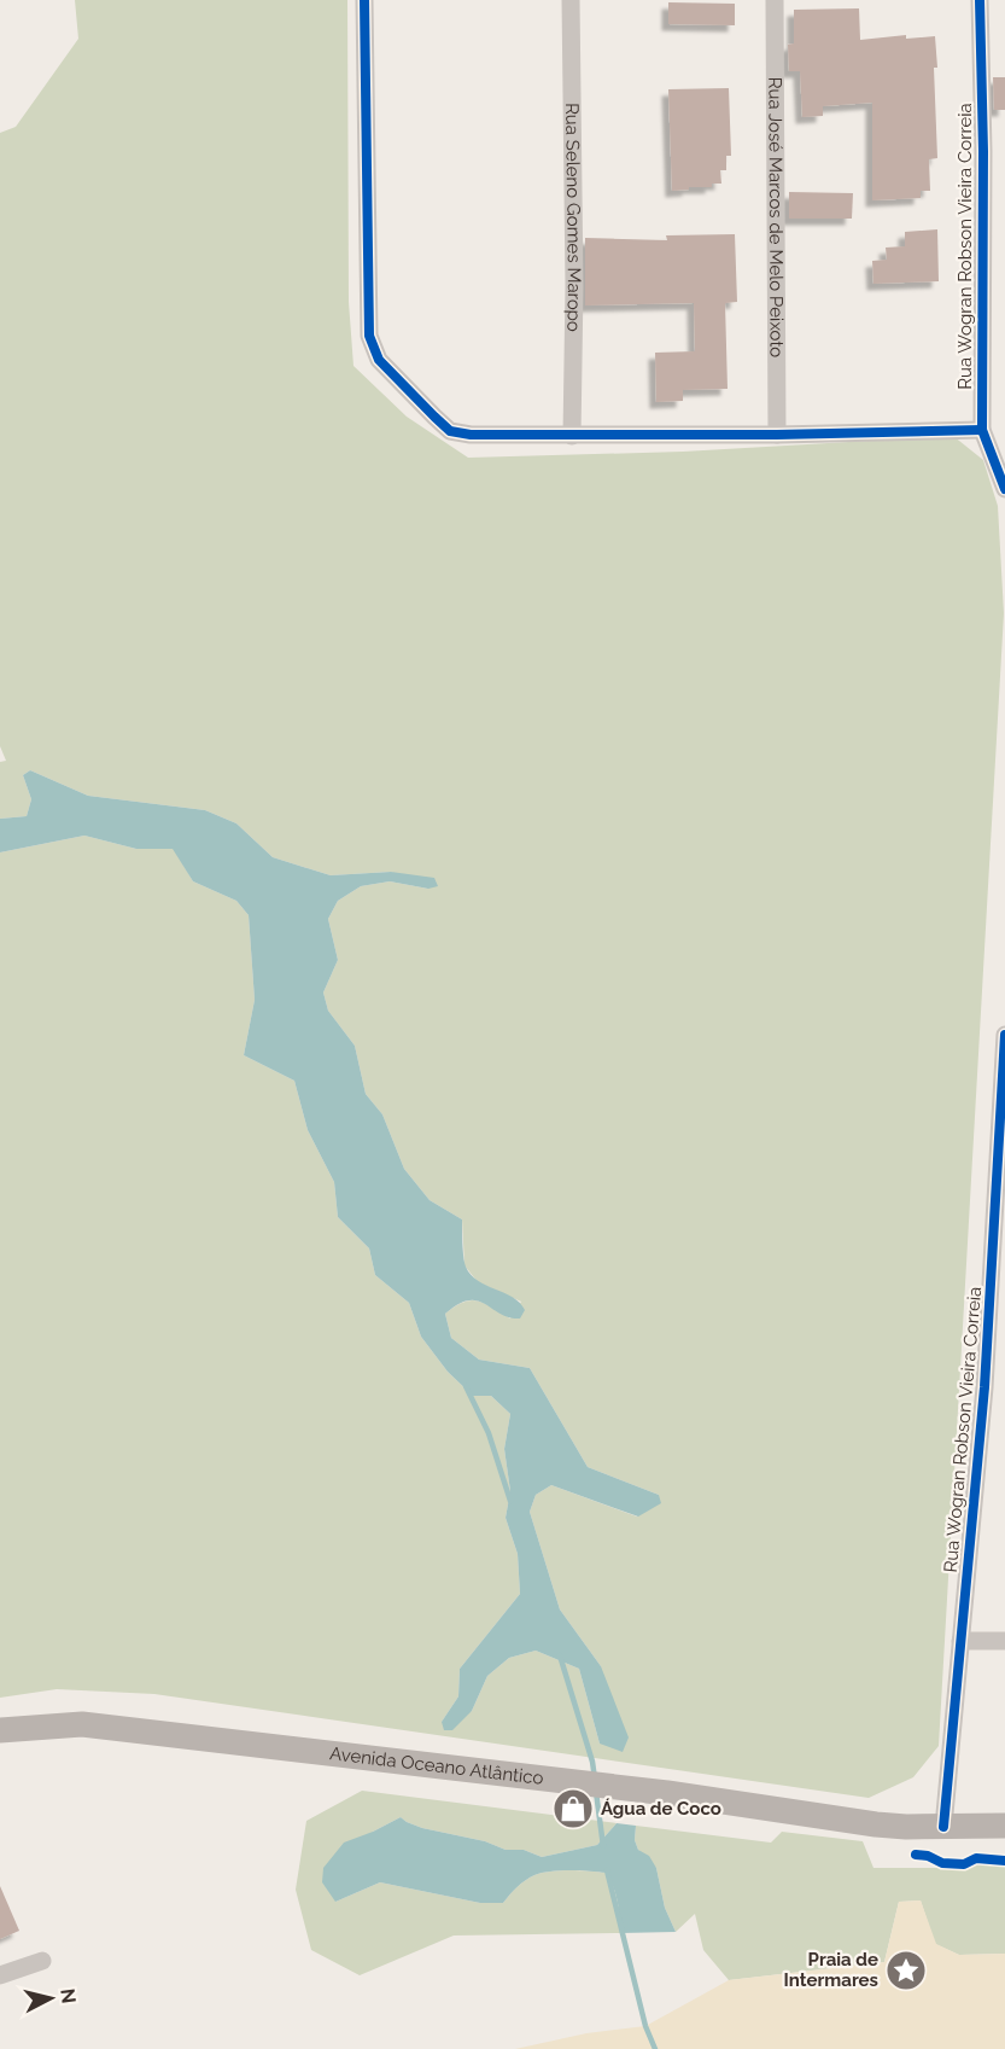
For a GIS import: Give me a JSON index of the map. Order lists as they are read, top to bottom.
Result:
{
  "streets": {
    "main road": ["Avenida Oceano Atlântico"],
    "street": ["Rua José Marcos de Melo Peixoto", "Rua Seleno Gomes Maropo", "Rua Wogran Robson Vieira Correia"]
  },
  "crossings": [
    ["Rua Wogran Robson Vieira Correia", "Avenida Oceano Atlântico"]
  ],
  "places": {
    "shop": ["Água de Coco"],
    "place": ["Praia de Intermares"]
  },
  "north": "right"
}
